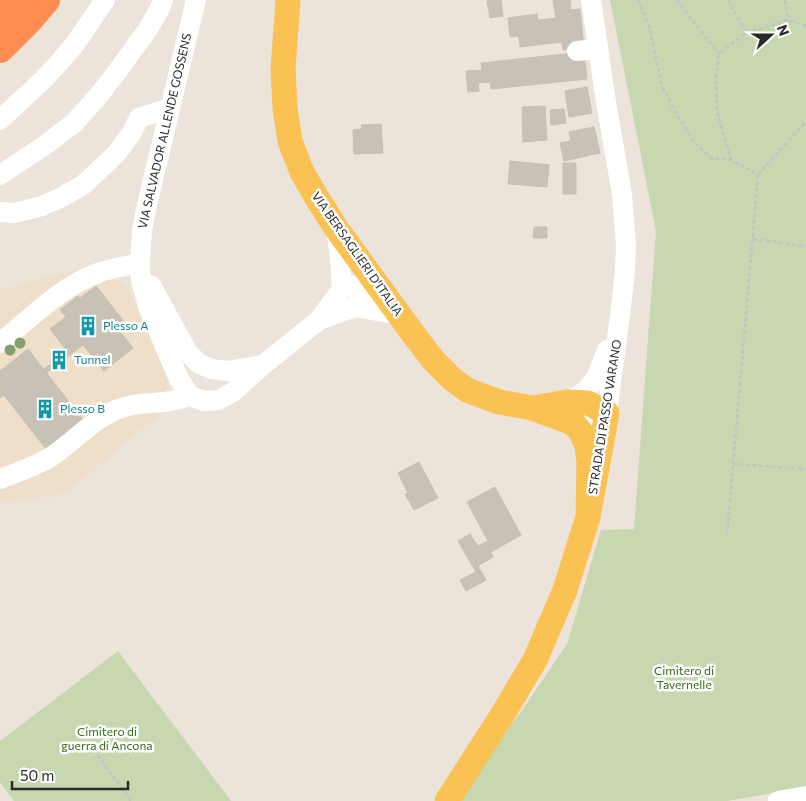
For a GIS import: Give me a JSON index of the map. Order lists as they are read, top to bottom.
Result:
{
  "streets": {
    "main road": ["VIA BERSAGLIERI D'ITALIA", "STRADA DI PASSO VARANO"],
    "street": ["VIA SALVADOR ALLENDE GOSSENS"]
  },
  "crossings": [
    ["VIA BERSAGLIERI D'ITALIA", "STRADA DI PASSO VARANO"]
  ],
  "parks": ["Cimitero di Tavernelle", "Cimitero di guerra di Ancona"],
  "places": {
    "building": ["Plesso A", "Tunnel", "Plesso B"]
  },
  "scale_bar": "50 m",
  "north": "right"
}
